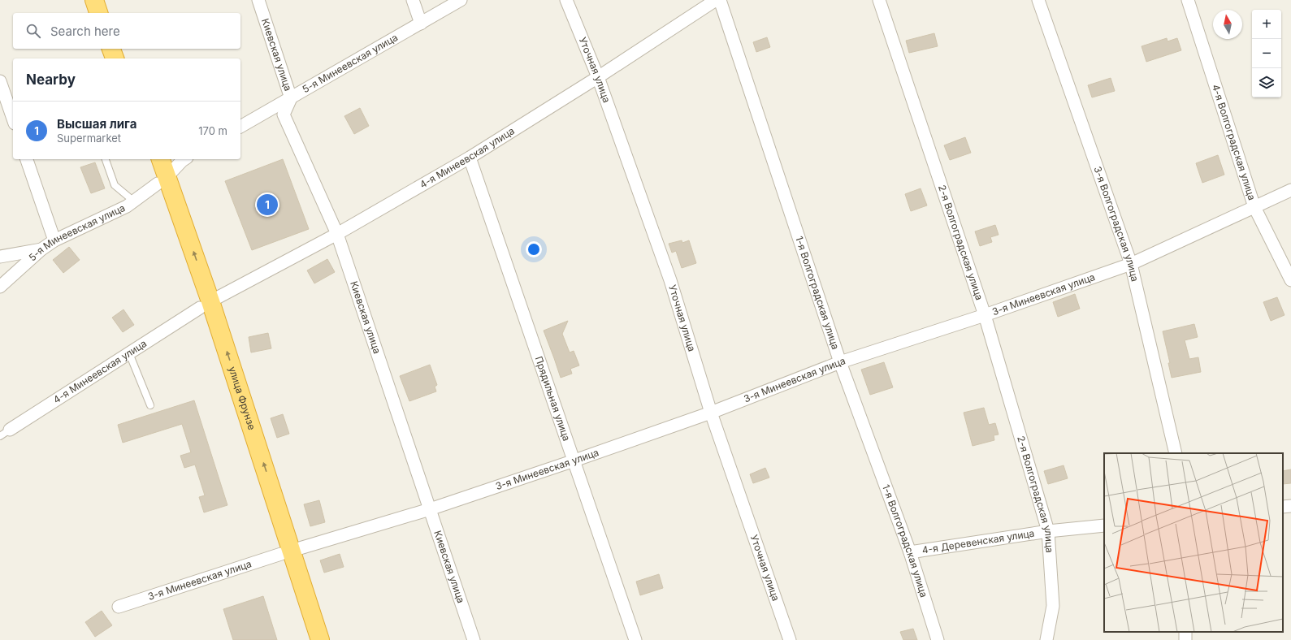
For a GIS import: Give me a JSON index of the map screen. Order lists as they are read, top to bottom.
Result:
{
  "streets": {
    "highway": ["улица Фрунзе"],
    "street": [
      "Киевская улица",
      "5-я Минеевская улица",
      "Уточная улица",
      "4-я Волгоградская улица",
      "4-я Минеевская улица",
      "3-я Волгоградская улица",
      "2-я Волгоградская улица",
      "1-я Волгоградская улица",
      "3-я Минеевская улица",
      "Прядильная улица",
      "4-я Деревенская улица"
    ]
  },
  "crossings": [
    ["Киевская улица", "5-я Минеевская улица"],
    ["Киевская улица", "4-я Минеевская улица"],
    ["Киевская улица", "3-я Минеевская улица"],
    ["5-я Минеевская улица", "улица Фрунзе"],
    ["Уточная улица", "4-я Минеевская улица"],
    ["Уточная улица", "3-я Минеевская улица"],
    ["4-я Волгоградская улица", "3-я Минеевская улица"],
    ["4-я Минеевская улица", "улица Фрунзе"],
    ["4-я Минеевская улица", "Прядильная улица"],
    ["3-я Волгоградская улица", "3-я Минеевская улица"],
    ["2-я Волгоградская улица", "3-я Минеевская улица"],
    ["2-я Волгоградская улица", "4-я Деревенская улица"],
    ["1-я Волгоградская улица", "3-я Минеевская улица"],
    ["1-я Волгоградская улица", "4-я Деревенская улица"],
    ["3-я Минеевская улица", "улица Фрунзе"],
    ["3-я Минеевская улица", "Прядильная улица"]
  ],
  "north": "top",
  "page": {
    "map_buttons": ["+", "−"],
    "search": "Search here",
    "heading": "Nearby",
    "list": [
      {
        "mark": "1",
        "name": "Высшая лига",
        "note": "Supermarket",
        "value": "170 m"
      }
    ],
    "pins": "1"
  }
}
